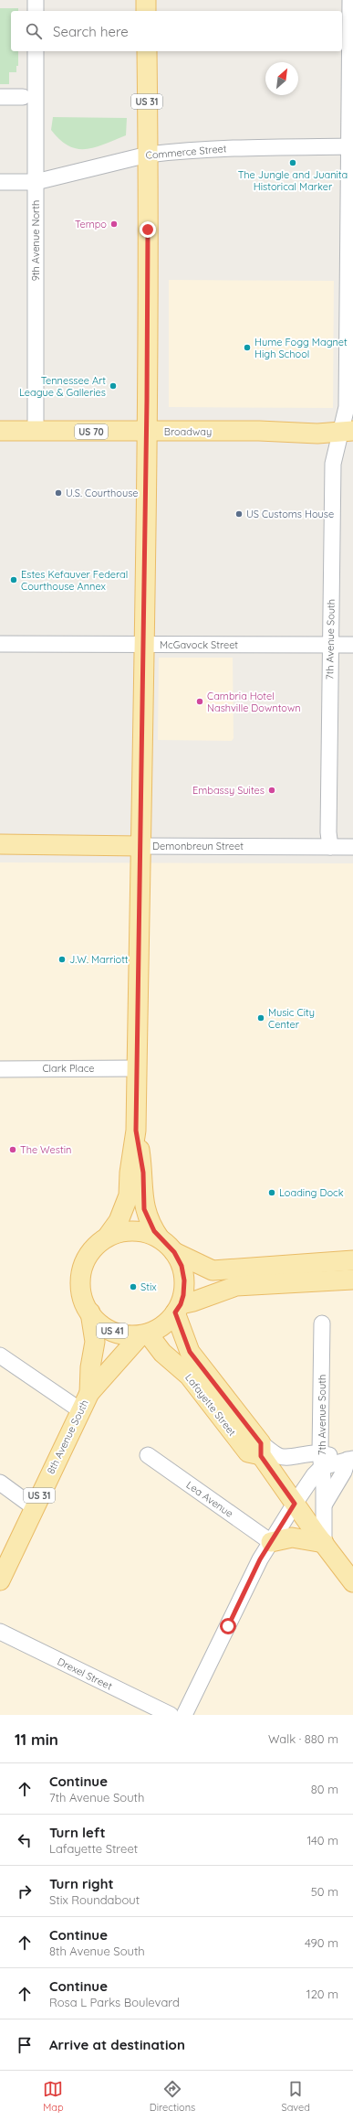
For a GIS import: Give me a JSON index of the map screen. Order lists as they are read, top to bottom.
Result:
{
  "streets": {
    "main road": [
      "US 31",
      "US 70",
      "Broadway",
      "Demonbreun Street",
      "US 41",
      "Lafayette Street",
      "8th Avenue South"
    ],
    "street": [
      "Commerce Street",
      "9th Avenue North",
      "7th Avenue South",
      "McGavock Street",
      "Clark Place",
      "Lea Avenue",
      "Drexel Street"
    ]
  },
  "crossings": [
    ["US 31", "Commerce Street"],
    ["US 31", "Broadway"],
    ["US 31", "McGavock Street"],
    ["US 31", "Demonbreun Street"],
    ["US 31", "Clark Place"],
    ["US 31", "US 41"],
    ["US 31", "Lafayette Street"],
    ["US 31", "8th Avenue South"],
    ["Commerce Street", "9th Avenue North"],
    ["Commerce Street", "7th Avenue South"],
    ["9th Avenue North", "Broadway"],
    ["Broadway", "7th Avenue South"],
    ["7th Avenue South", "McGavock Street"],
    ["7th Avenue South", "Demonbreun Street"],
    ["7th Avenue South", "Lafayette Street"],
    ["US 41", "Lafayette Street"],
    ["US 41", "8th Avenue South"],
    ["Lafayette Street", "8th Avenue South"]
  ],
  "places": [
    "The Jungle and Juanita Historical Marker",
    "Tempo",
    "Hume Fogg Magnet High School",
    "Tennessee Art League & Galleries",
    "U.S. Courthouse",
    "US Customs House",
    "Estes Kefauver Federal Courthouse Annex",
    "Cambria Hotel Nashville Downtown",
    "Embassy Suites",
    "J.W. Marriott",
    "Music City Center",
    "The Westin",
    "Loading Dock",
    "Stix"
  ],
  "north": "top right",
  "page": {
    "search": "Search here",
    "heading": ["11 min", "Walk · 880 m"],
    "list": [
      ["Continue", "7th Avenue South", "80 m"],
      ["Turn left", "Lafayette Street", "140 m"],
      ["Turn right", "Stix Roundabout", "50 m"],
      ["Continue", "8th Avenue South", "490 m"],
      ["Continue", "Rosa L Parks Boulevard", "120 m"],
      "Arrive at destination"
    ],
    "nav": ["Map", "Directions", "Saved"]
  }
}
